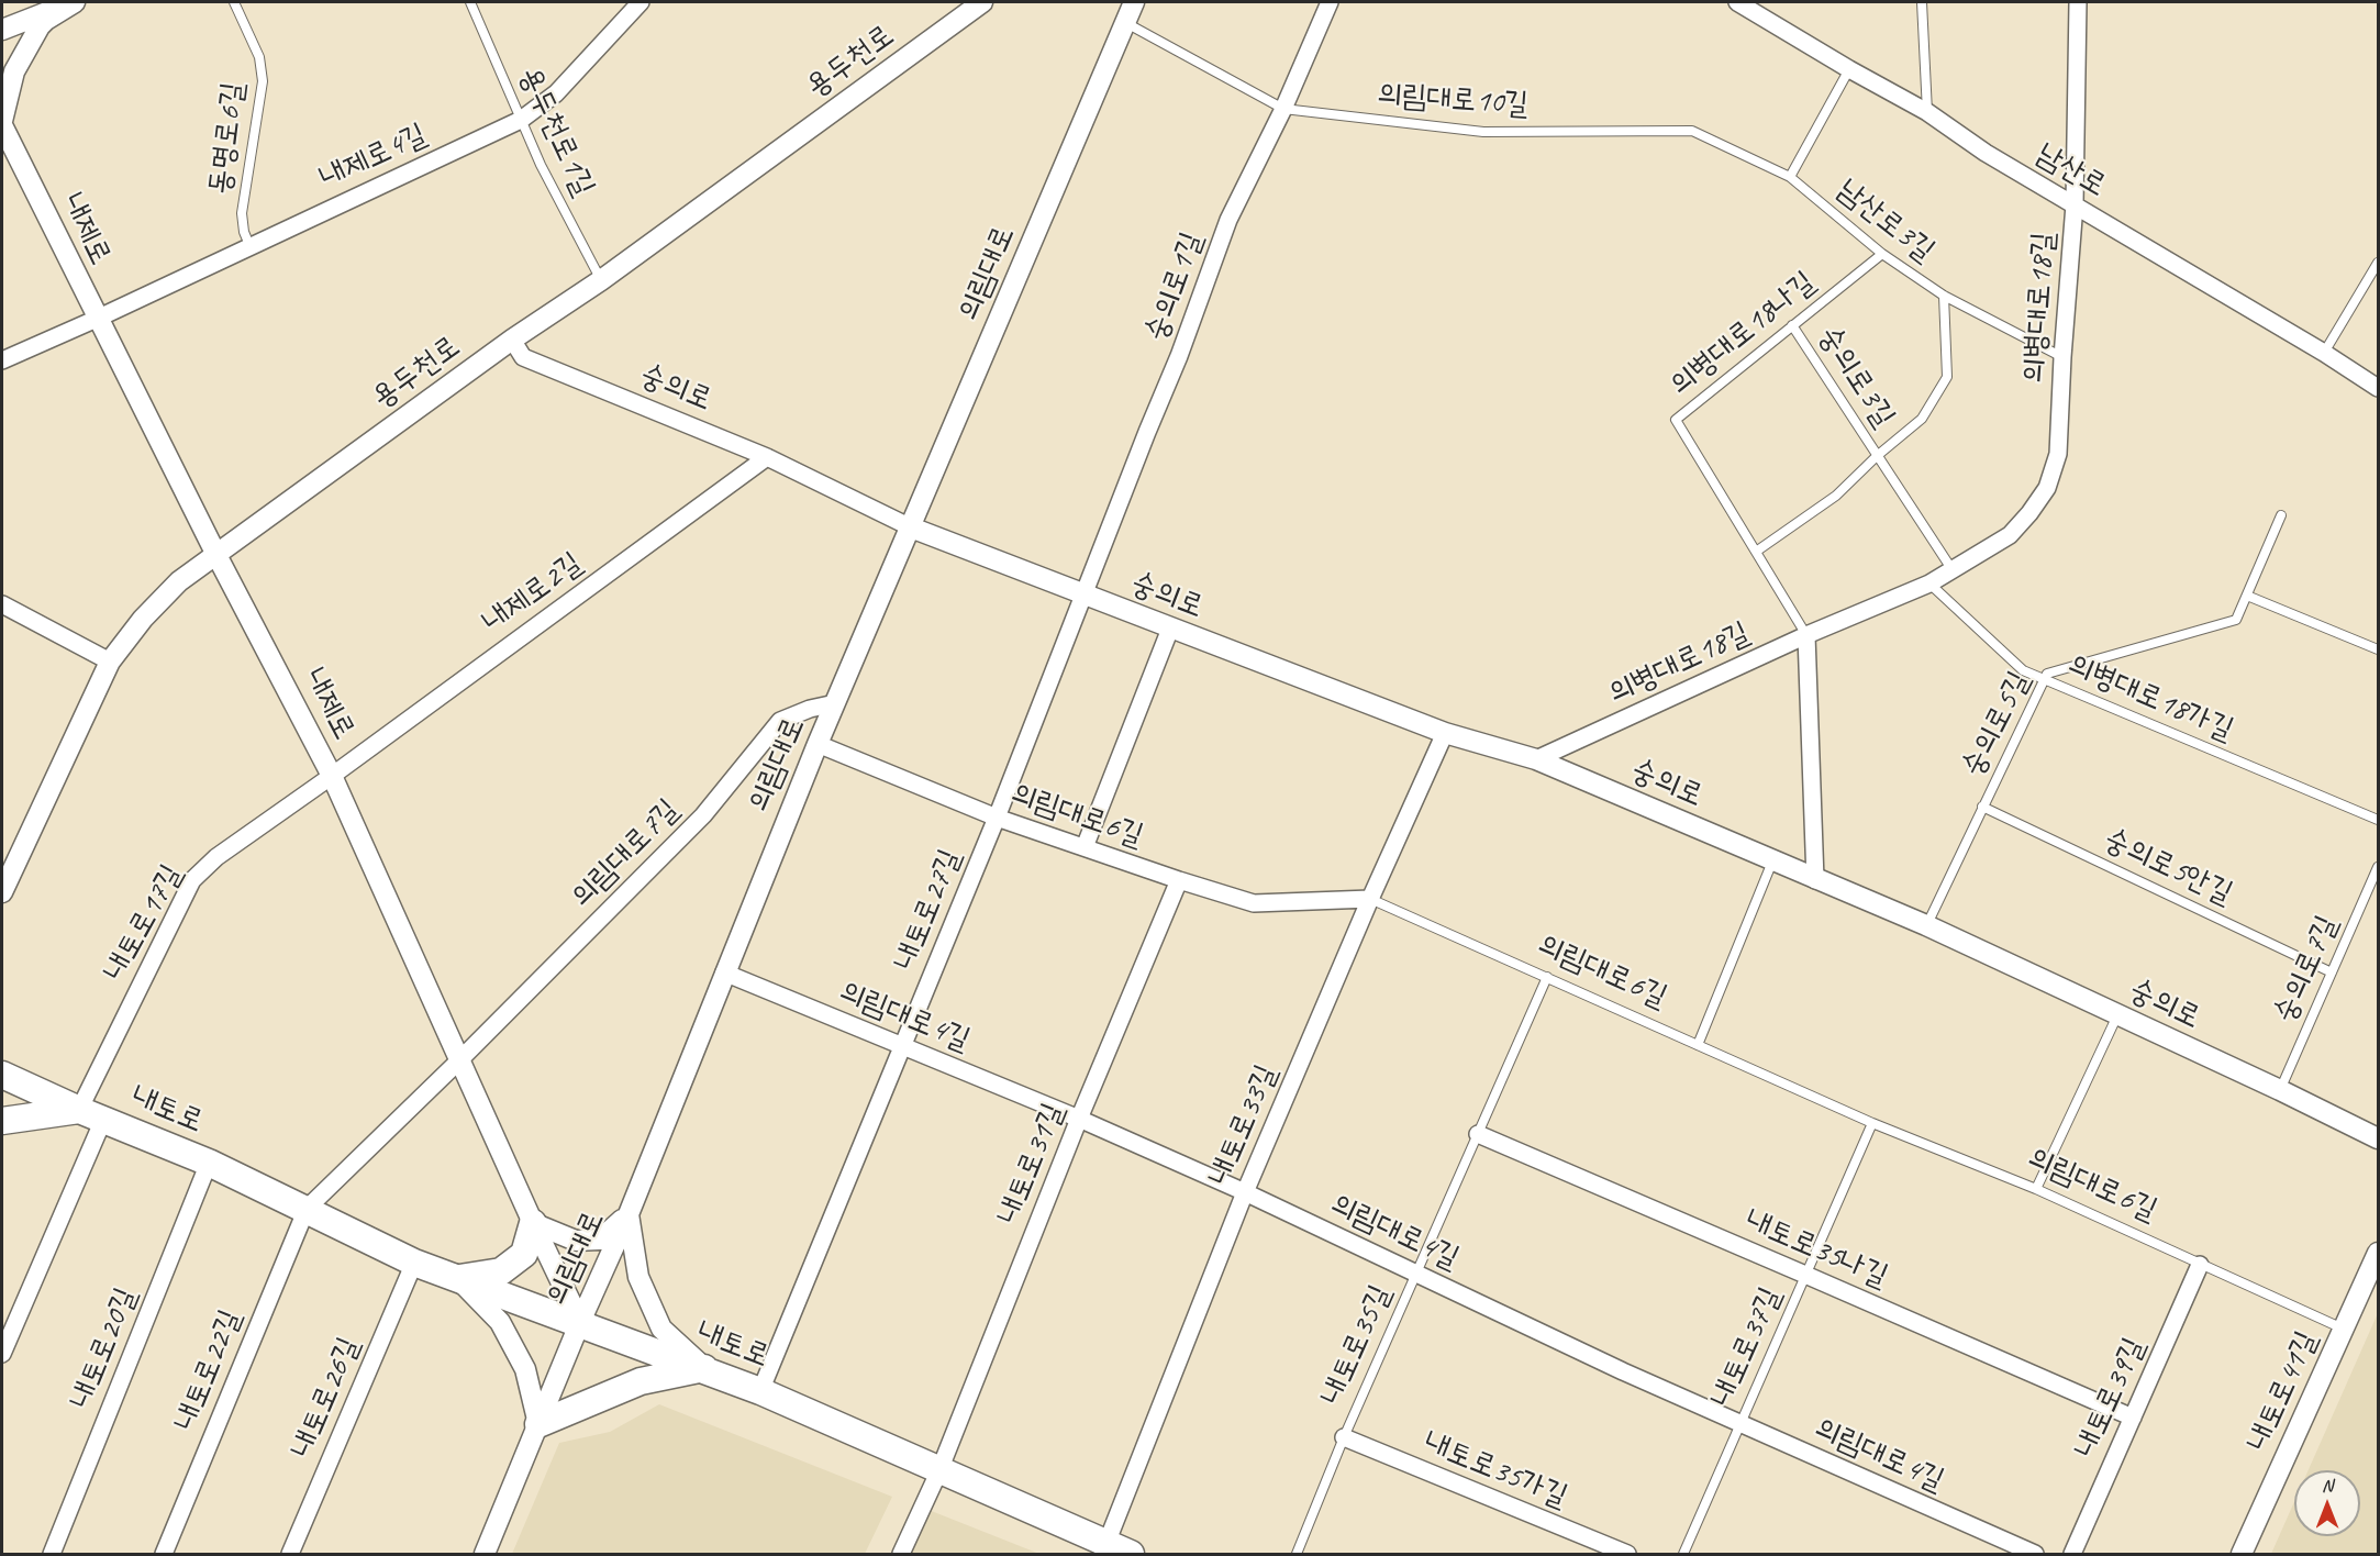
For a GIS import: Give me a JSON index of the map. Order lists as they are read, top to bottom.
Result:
{
  "streets": {
    "main road": ["내토로"],
    "street": [
      "용두천로",
      "내제로4길",
      "남산로",
      "내제로",
      "의림대로",
      "숭의로1길",
      "의병대로18길",
      "숭의로",
      "내제로2길",
      "의림대로6길",
      "의림대로7길",
      "내토로27길",
      "내토로17길",
      "의림대로4길",
      "내토로33길",
      "내토로31길",
      "내토로35나길",
      "내토로20길",
      "내토로22길",
      "내토로41길",
      "내토로26길",
      "내토로39길",
      "내토로35가길"
    ],
    "lane": [
      "의림대로10길",
      "용두천로1길",
      "동명로6길",
      "남산로3길",
      "의병대로18나길",
      "숭의로3길",
      "의병대로18가길",
      "숭의로5길",
      "숭의로5안길",
      "숭의로7길",
      "내토로35길",
      "내토로37길"
    ]
  },
  "crossings": [
    ["용두천로", "용두천로1길"],
    ["용두천로", "내제로"],
    ["용두천로", "숭의로"],
    ["의림대로10길", "남산로3길"],
    ["의림대로10길", "의림대로"],
    ["의림대로10길", "숭의로1길"],
    ["용두천로1길", "내제로4길"],
    ["동명로6길", "내제로4길"],
    ["내제로4길", "내제로"],
    ["남산로", "남산로3길"],
    ["남산로", "의병대로18길"],
    ["남산로3길", "의병대로18길"],
    ["남산로3길", "의병대로18나길"],
    ["남산로3길", "숭의로3길"],
    ["내제로", "의림대로"],
    ["내제로", "내제로2길"],
    ["내제로", "의림대로7길"],
    ["내제로", "내토로17길"],
    ["내제로", "내토로"],
    ["의림대로", "숭의로"],
    ["의림대로", "의림대로6길"],
    ["의림대로", "의림대로7길"],
    ["의림대로", "의림대로4길"],
    ["의림대로", "내토로"],
    ["숭의로1길", "숭의로"],
    ["숭의로1길", "내토로27길"],
    ["의병대로18길", "의병대로18나길"],
    ["의병대로18길", "숭의로"],
    ["의병대로18길", "의병대로18가길"],
    ["의병대로18나길", "숭의로3길"],
    ["숭의로", "내제로2길"],
    ["숭의로", "숭의로5길"],
    ["숭의로", "내토로27길"],
    ["숭의로", "숭의로7길"],
    ["숭의로", "내토로33길"],
    ["내제로2길", "내토로17길"],
    ["의병대로18가길", "숭의로5길"],
    ["숭의로5길", "숭의로5안길"],
    ["의림대로6길", "내토로27길"],
    ["의림대로6길", "내토로33길"],
    ["의림대로6길", "내토로31길"],
    ["의림대로6길", "내토로35길"],
    ["의림대로6길", "내토로37길"],
    ["의림대로6길", "내토로41길"],
    ["의림대로6길", "내토로39길"],
    ["숭의로5안길", "숭의로7길"],
    ["내토로27길", "의림대로4길"],
    ["내토로27길", "내토로"],
    ["내토로17길", "내토로"],
    ["의림대로4길", "내토로33길"],
    ["의림대로4길", "내토로31길"],
    ["의림대로4길", "내토로35길"],
    ["의림대로4길", "내토로37길"],
    ["내토로", "내토로33길"],
    ["내토로", "내토로31길"],
    ["내토로", "내토로20길"],
    ["내토로", "내토로22길"],
    ["내토로", "내토로26길"],
    ["내토로35나길", "내토로35길"],
    ["내토로35나길", "내토로37길"],
    ["내토로35나길", "내토로39길"],
    ["내토로35길", "내토로35가길"]
  ],
  "north": "top"
}
